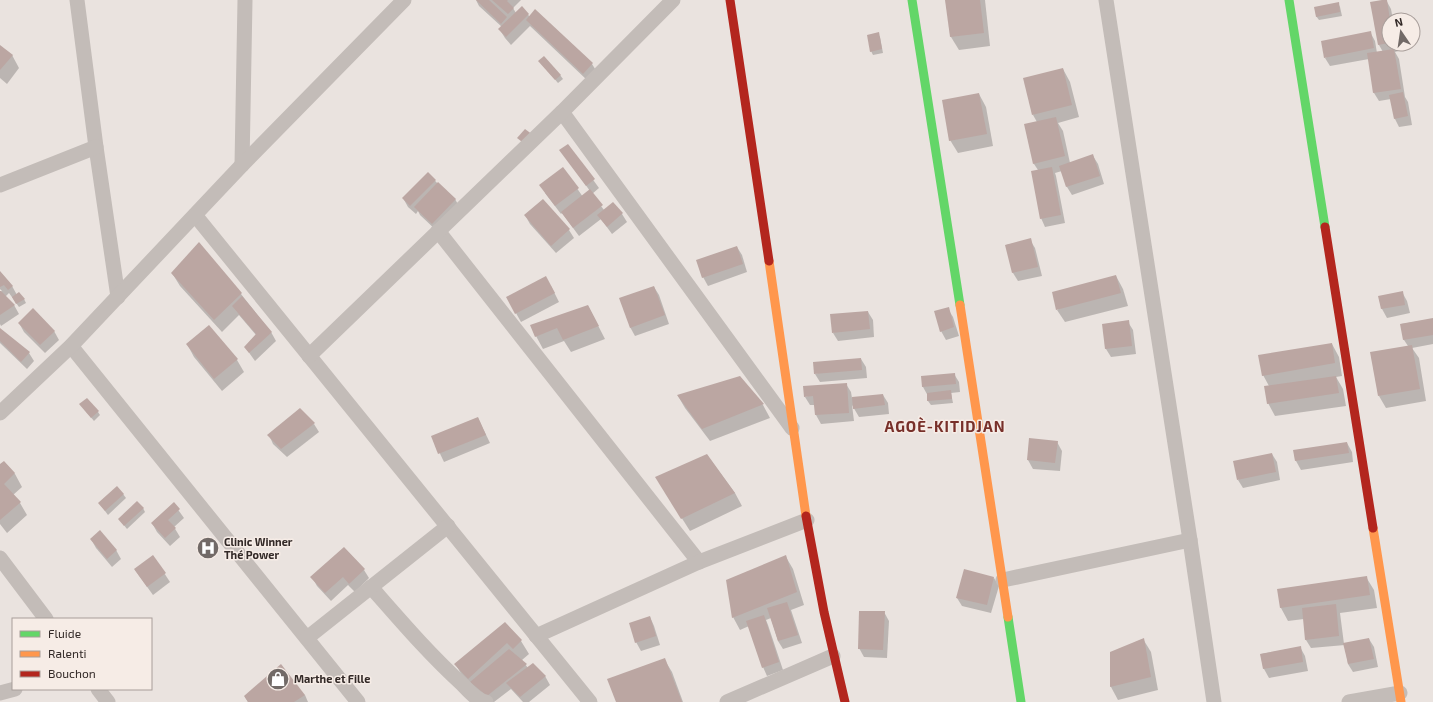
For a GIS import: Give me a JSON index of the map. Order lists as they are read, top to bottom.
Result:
{
  "districts": ["AGOÈ-KITIDJAN"],
  "places": {
    "hospital": ["Clinic Winner Thé Power"],
    "shop": ["Marthe et Fille"]
  },
  "legend": ["Fluide", "Ralenti", "Bouchon"],
  "north": "top"
}
